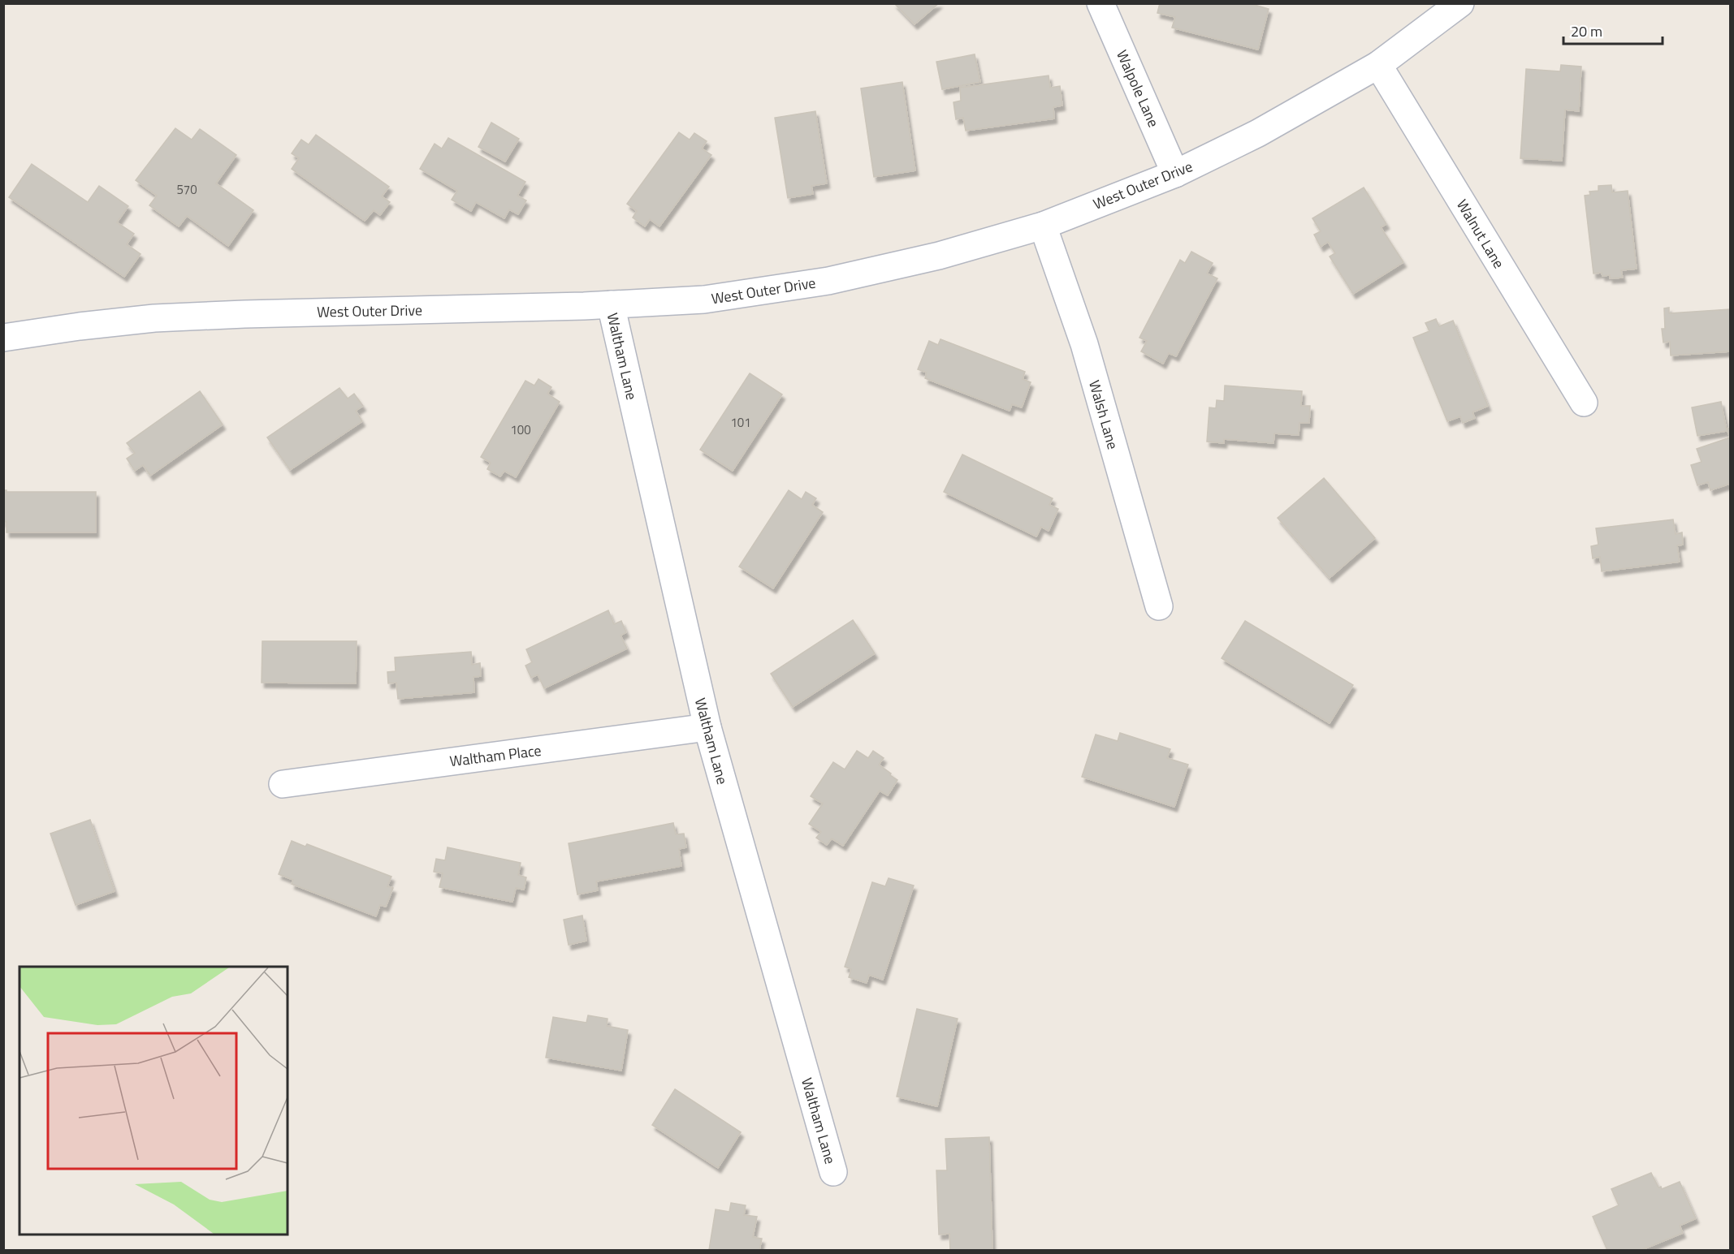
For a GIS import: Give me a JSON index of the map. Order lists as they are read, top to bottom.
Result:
{
  "streets": {
    "street": [
      "Walpole Lane",
      "West Outer Drive",
      "Walnut Lane",
      "Waltham Lane",
      "Walsh Lane",
      "Waltham Place"
    ]
  },
  "crossings": [
    ["Walpole Lane", "West Outer Drive"],
    ["West Outer Drive", "Walnut Lane"],
    ["West Outer Drive", "Waltham Lane"],
    ["West Outer Drive", "Walsh Lane"],
    ["Waltham Lane", "Waltham Place"]
  ],
  "house_numbers": ["570", "101", "100"],
  "scale_bar": "20 m"
}
